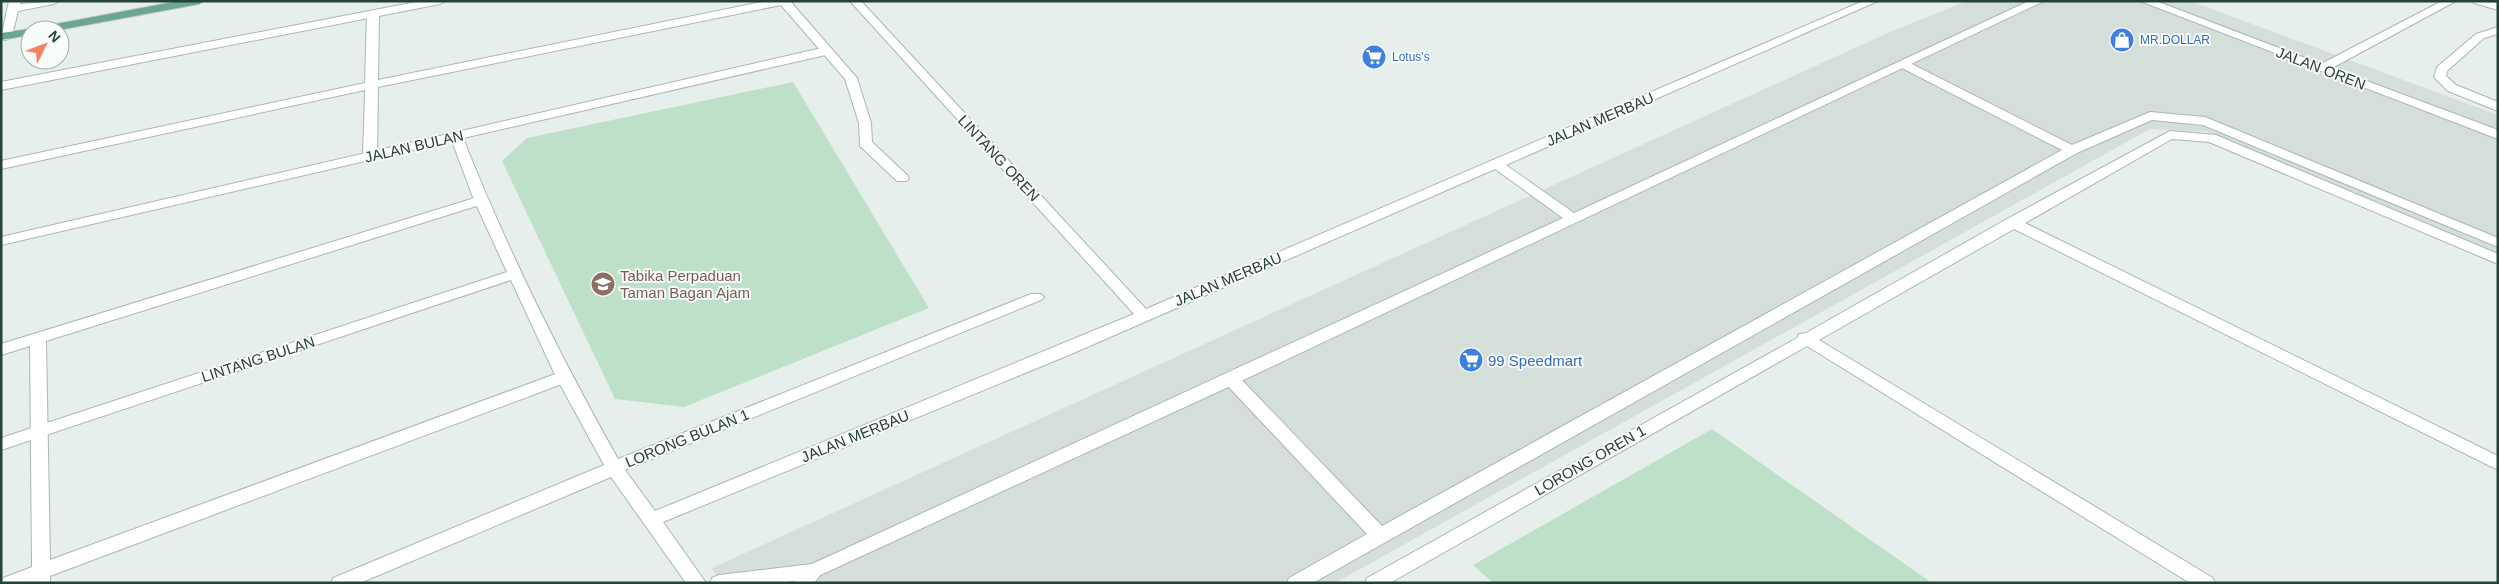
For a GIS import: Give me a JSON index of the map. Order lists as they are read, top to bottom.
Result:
{
  "streets": {
    "street": [
      "JALAN OREN",
      "JALAN MERBAU",
      "JALAN BULAN",
      "LINTANG OREN",
      "LINTANG BULAN",
      "LORONG BULAN 1",
      "LORONG OREN 1"
    ]
  },
  "crossings": [
    ["JALAN MERBAU", "LINTANG OREN"]
  ],
  "places": {
    "shop": ["MR.DOLLAR"],
    "supermarket": ["Lotus's", "99 Speedmart"],
    "school or university": ["Tabika Perpaduan Taman Bagan Ajam"]
  },
  "north": "top right"
}
